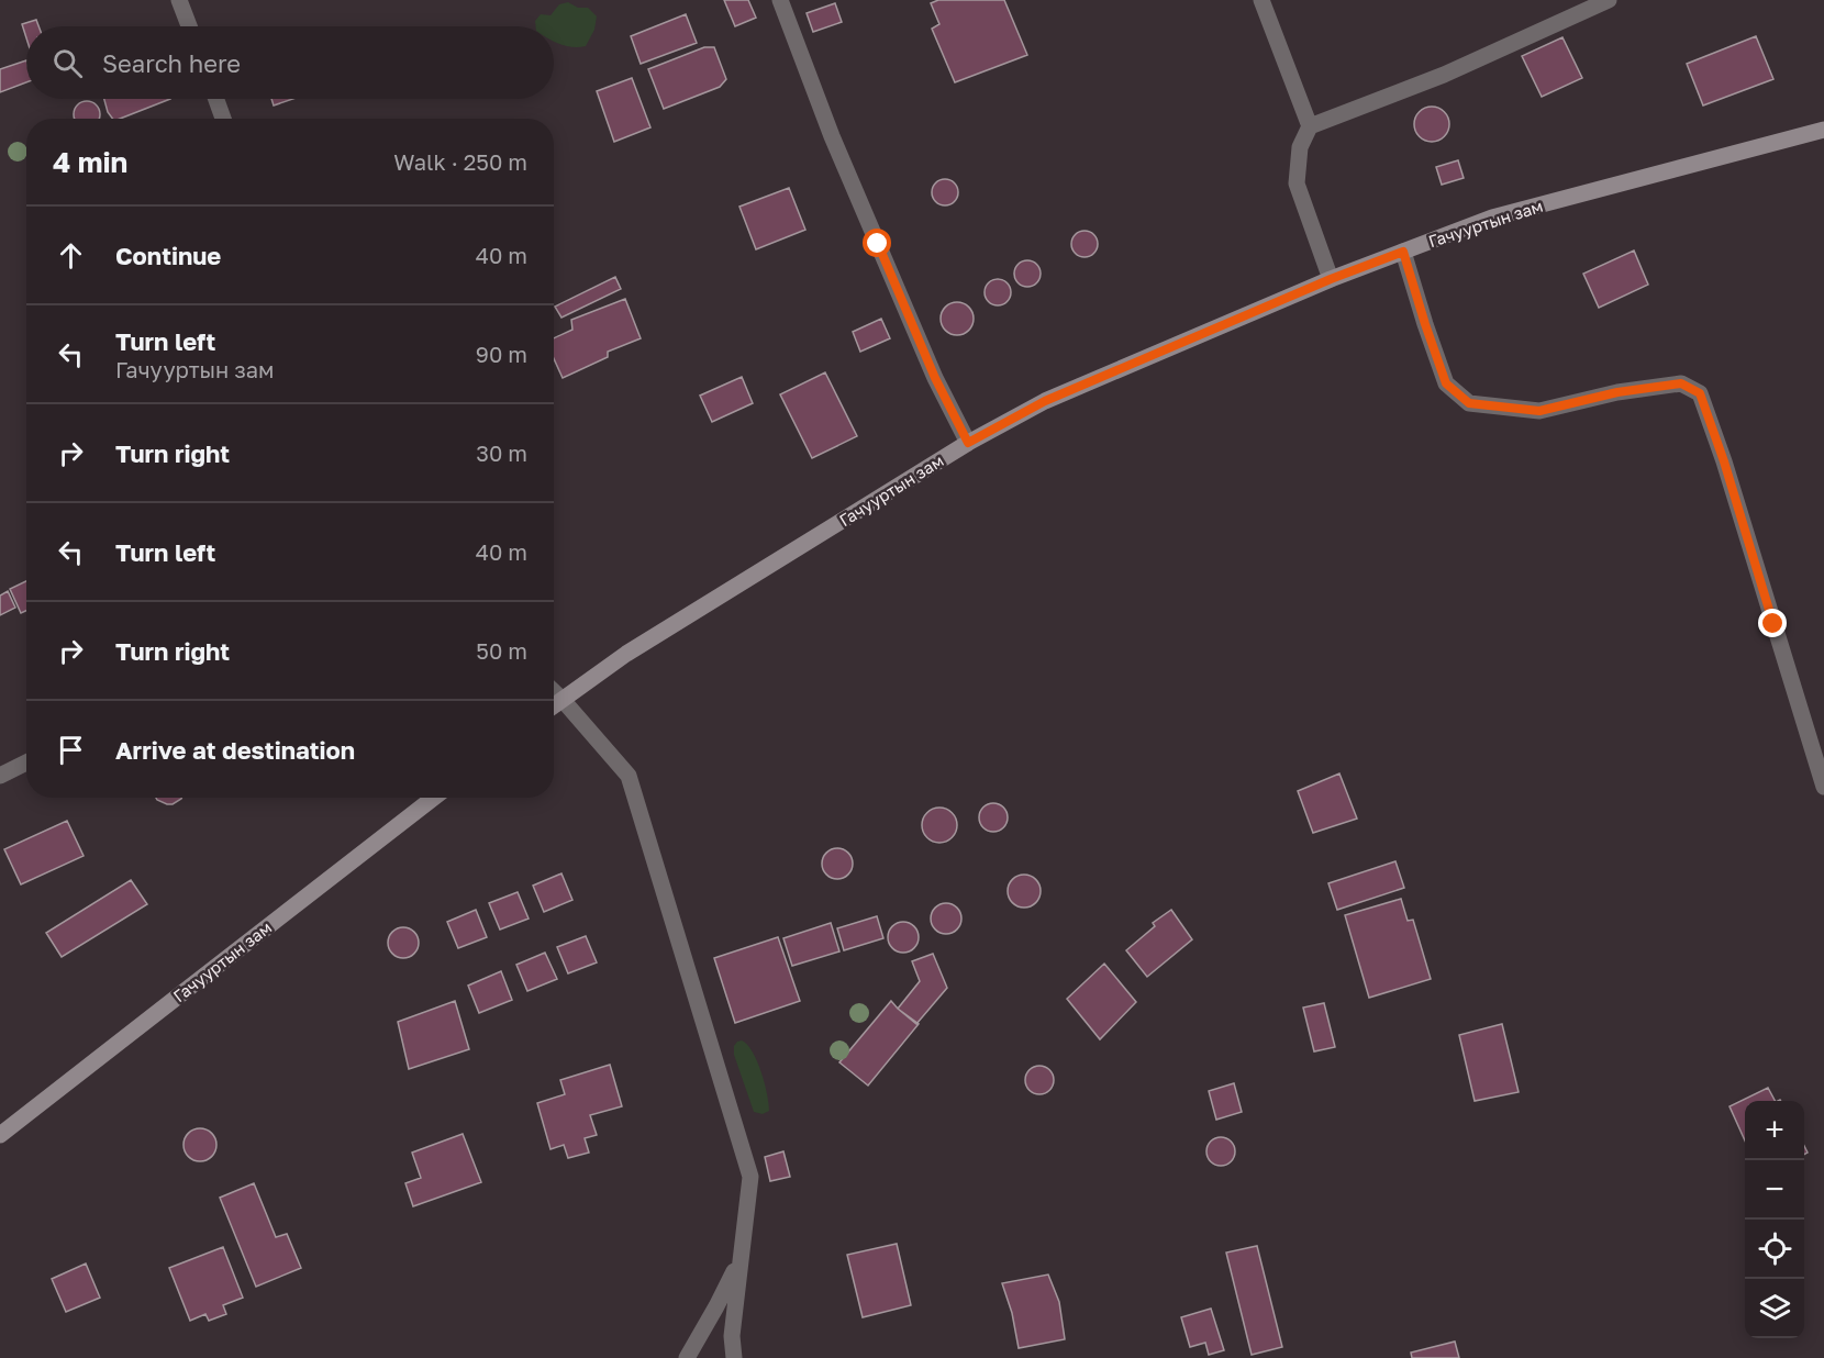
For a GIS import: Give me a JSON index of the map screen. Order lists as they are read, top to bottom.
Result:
{
  "streets": {
    "main road": ["Гачууртын зам"]
  },
  "page": {
    "search": "Search here",
    "heading": ["4 min", "Walk · 250 m"],
    "list": [
      ["Continue", "40 m"],
      ["Turn left", "Гачууртын зам", "90 m"],
      ["Turn right", "30 m"],
      ["Turn left", "40 m"],
      ["Turn right", "50 m"],
      "Arrive at destination"
    ],
    "map_buttons": ["+", "−"]
  }
}
